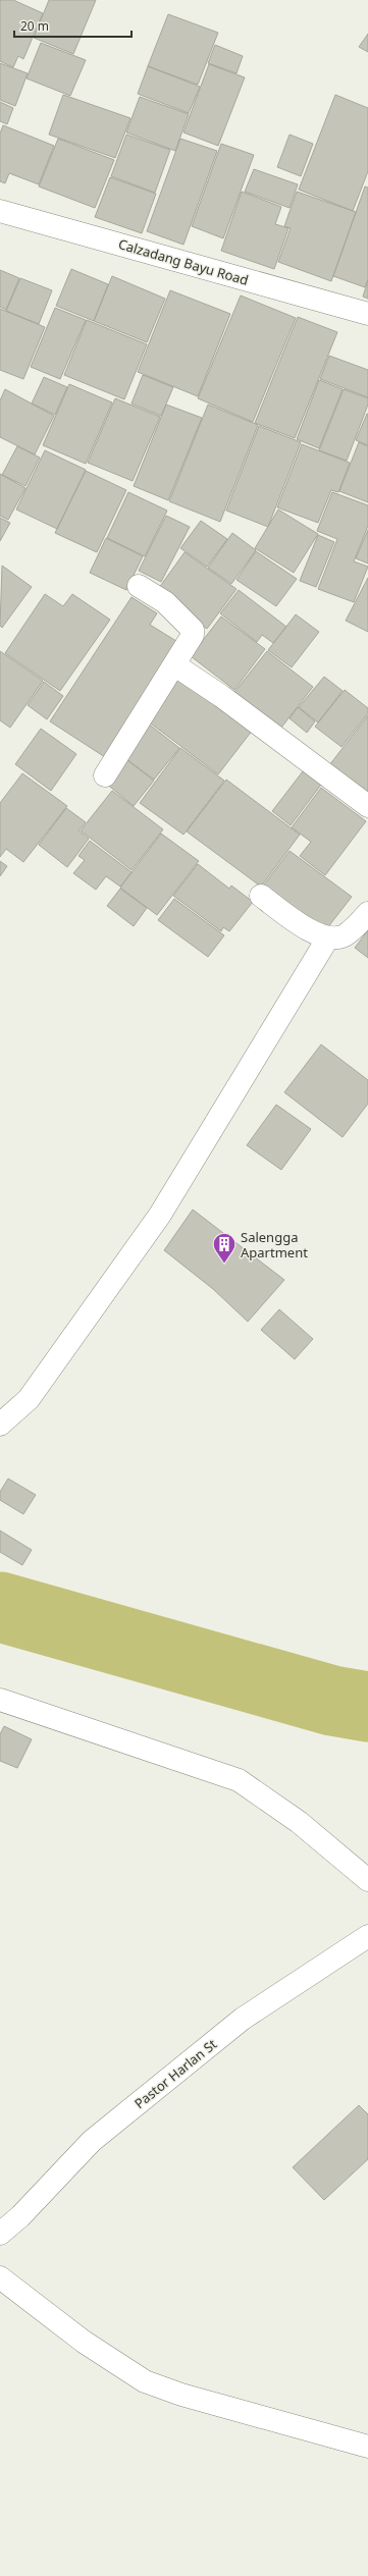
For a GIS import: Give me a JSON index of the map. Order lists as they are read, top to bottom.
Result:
{
  "streets": {
    "street": ["Calzadang Bayu Road", "Pastor Harlan St"]
  },
  "places": {
    "building": ["Salengga Apartment"]
  },
  "scale_bar": "20 m"
}
